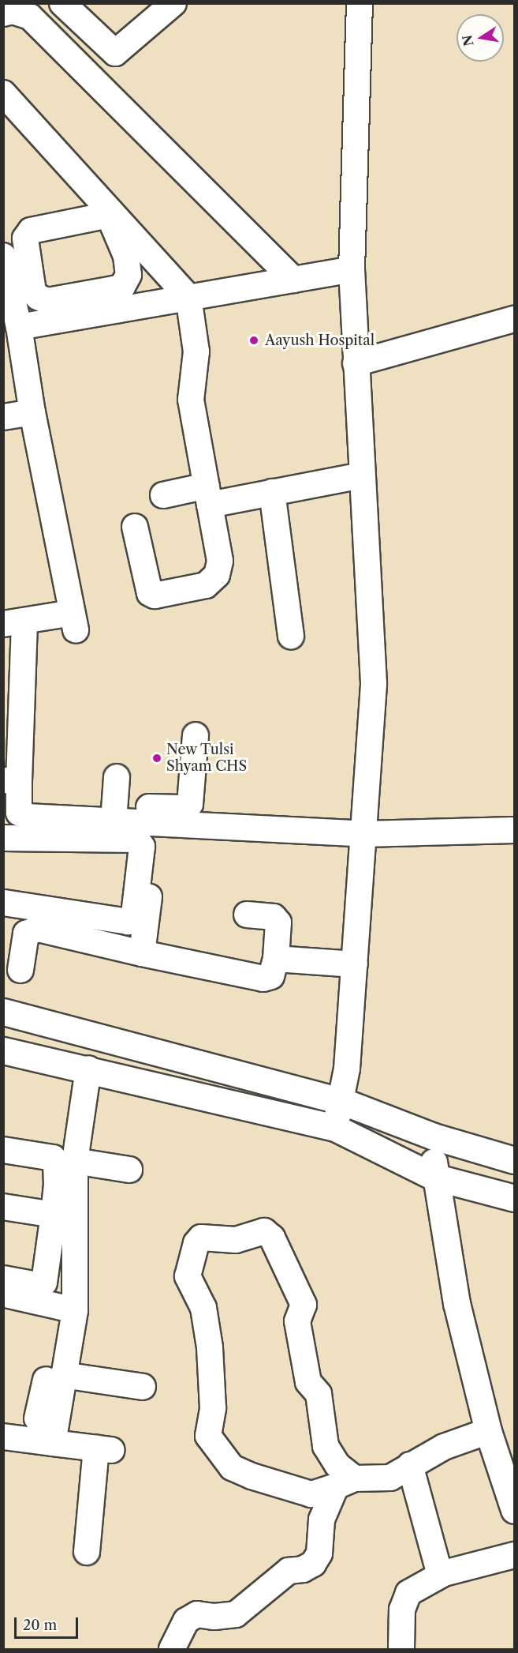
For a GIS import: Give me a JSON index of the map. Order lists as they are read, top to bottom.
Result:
{
  "places": ["Aayush Hospital", "New Tulsi Shyam CHS"],
  "scale_bar": "20 m",
  "north": "left"
}
